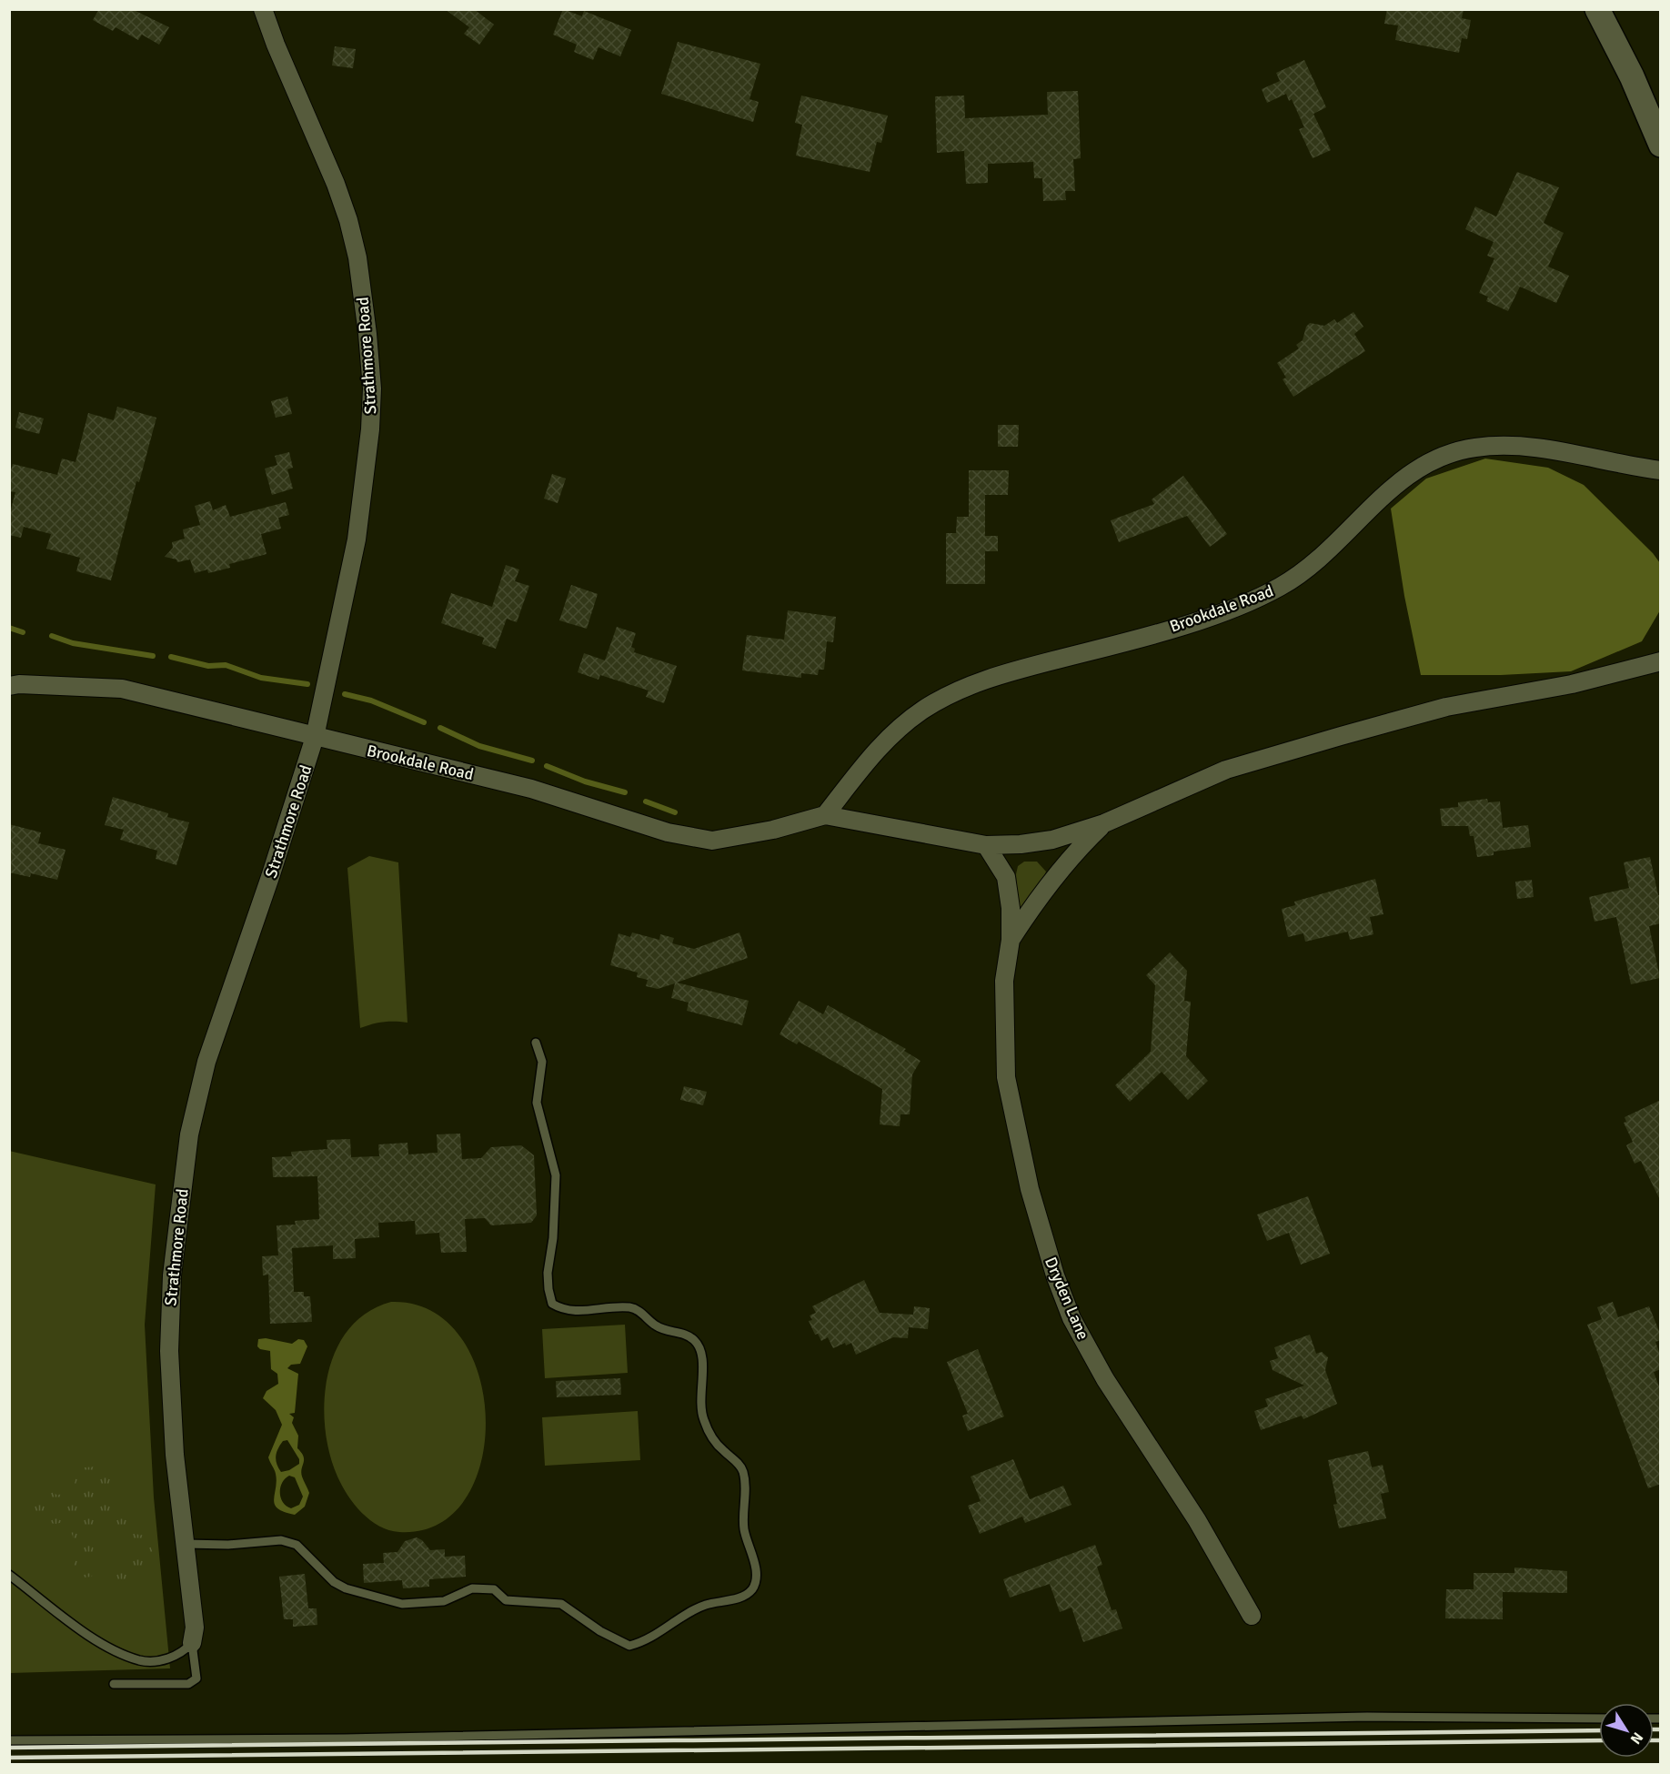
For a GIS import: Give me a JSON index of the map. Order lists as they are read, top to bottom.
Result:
{
  "streets": {
    "street": ["Strathmore Road", "Brookdale Road", "Dryden Lane"]
  },
  "crossings": [
    ["Strathmore Road", "Brookdale Road"],
    ["Brookdale Road", "Dryden Lane"]
  ],
  "north": "bottom right"
}
